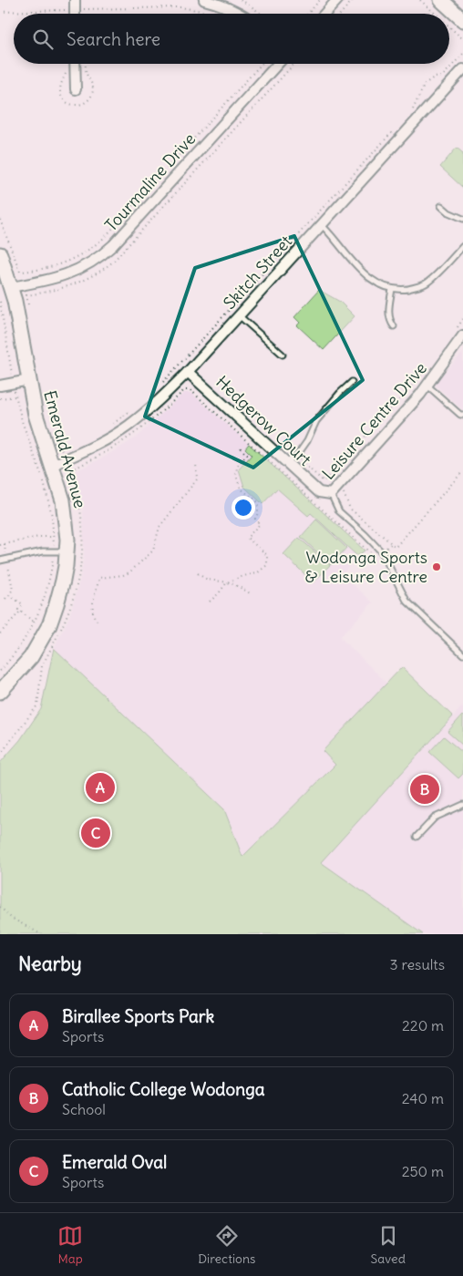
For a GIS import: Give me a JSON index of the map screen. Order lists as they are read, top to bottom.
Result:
{
  "streets": {
    "street": [
      "Tourmaline Drive",
      "Skitch Street",
      "Hedgerow Court",
      "Leisure Centre Drive",
      "Emerald Avenue"
    ]
  },
  "crossings": [
    ["Tourmaline Drive", "Emerald Avenue"],
    ["Skitch Street", "Hedgerow Court"],
    ["Skitch Street", "Emerald Avenue"],
    ["Hedgerow Court", "Leisure Centre Drive"]
  ],
  "places": ["Wodonga Sports & Leisure Centre"],
  "page": {
    "search": "Search here",
    "pins": ["A", "B", "C"],
    "heading": ["Nearby", "3 results"],
    "list": [
      {
        "mark": "A",
        "name": "Birallee Sports Park",
        "note": "Sports",
        "value": "220 m"
      },
      {
        "mark": "B",
        "name": "Catholic College Wodonga",
        "note": "School",
        "value": "240 m"
      },
      {
        "mark": "C",
        "name": "Emerald Oval",
        "note": "Sports",
        "value": "250 m"
      }
    ],
    "nav": ["Map", "Directions", "Saved"]
  }
}
